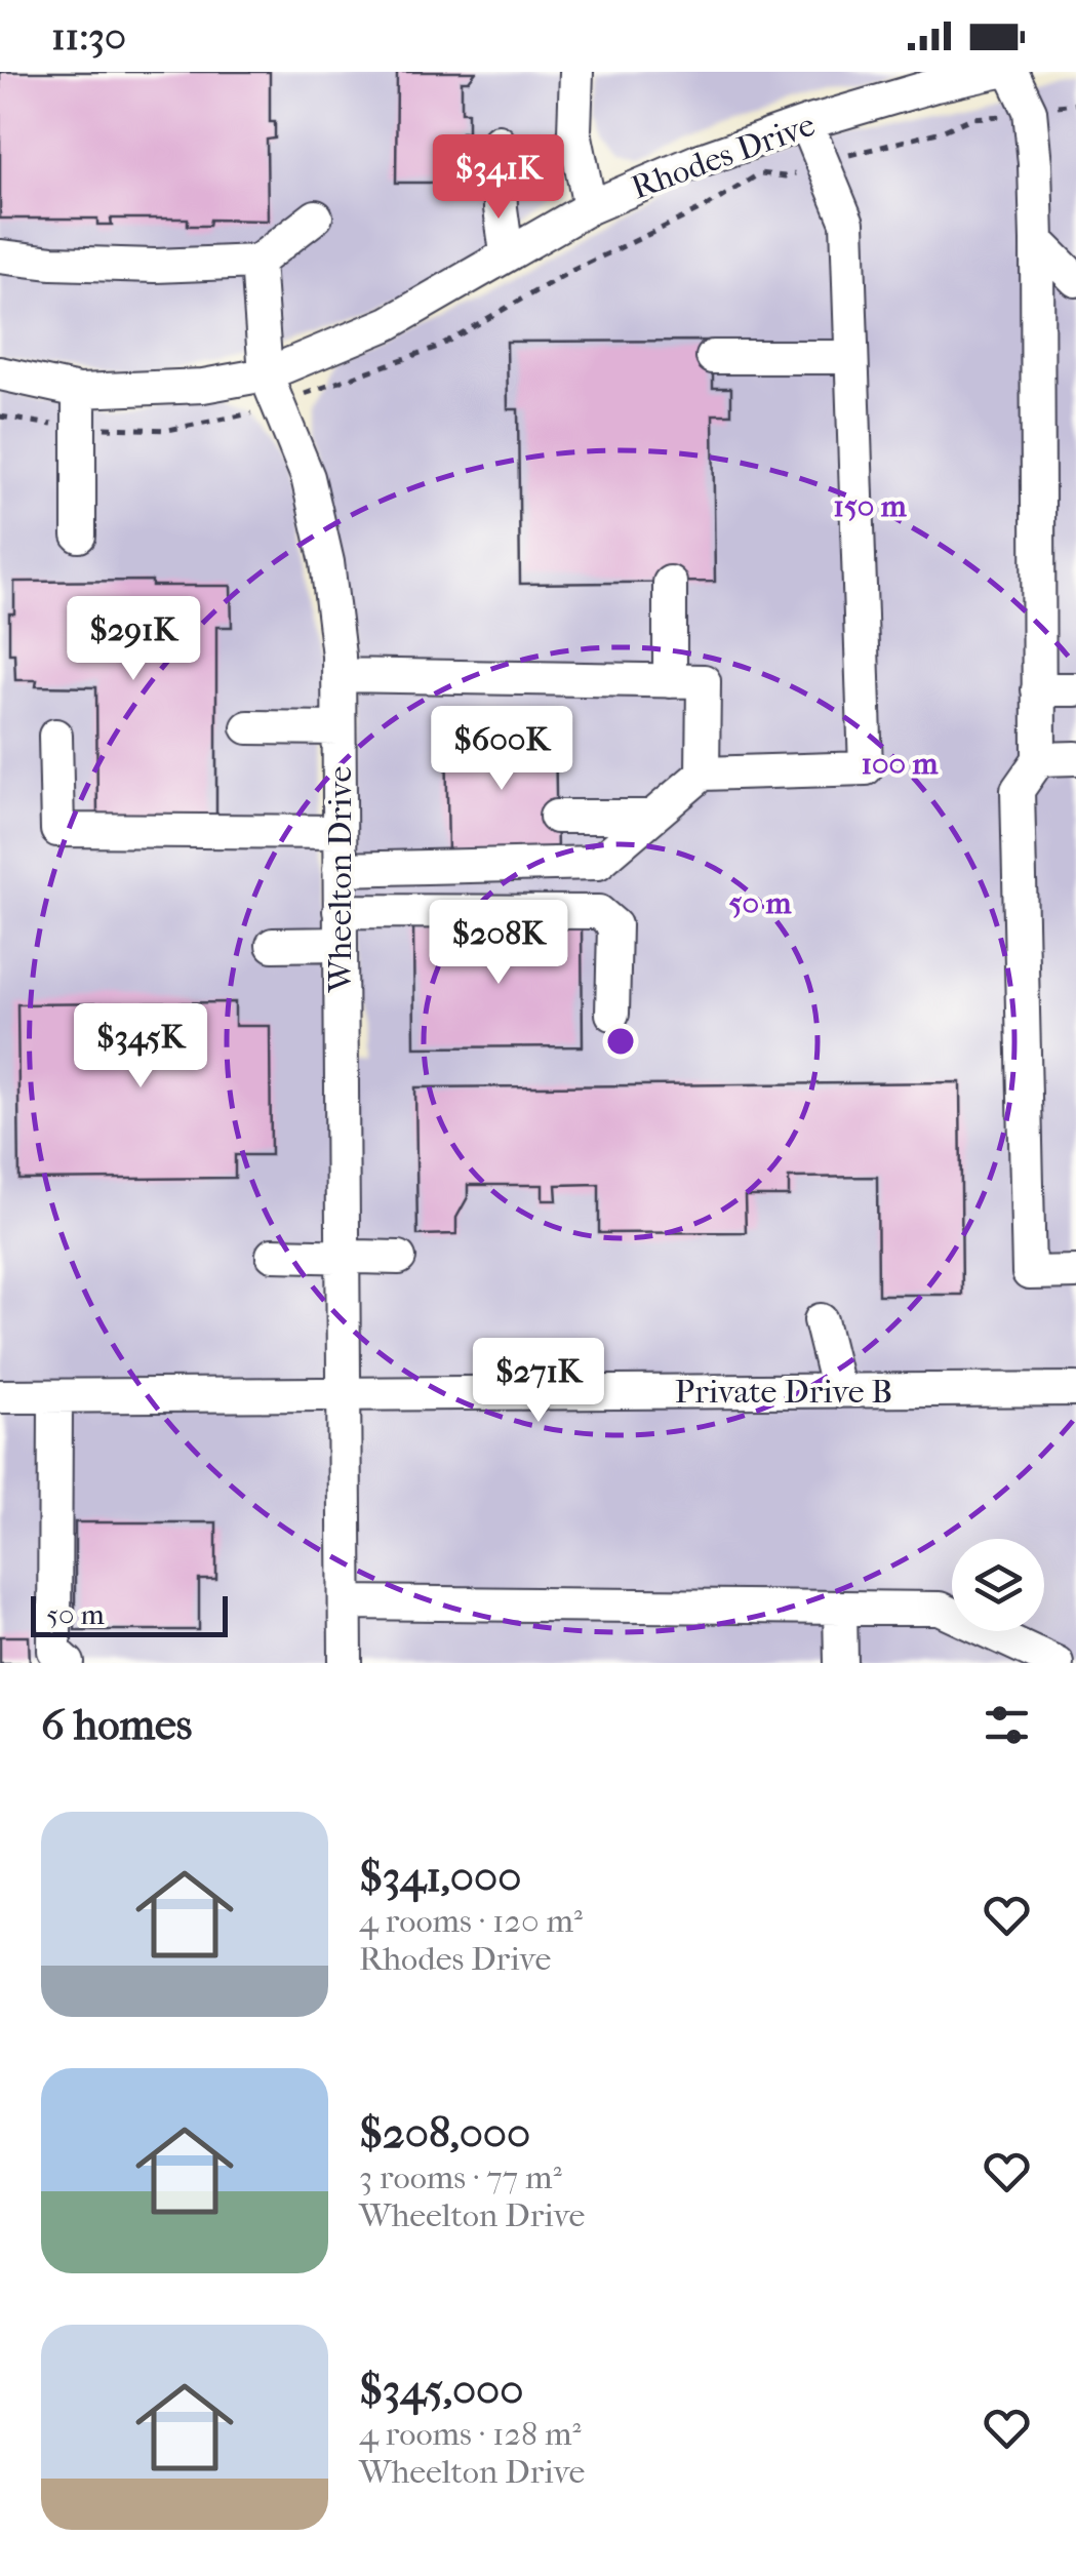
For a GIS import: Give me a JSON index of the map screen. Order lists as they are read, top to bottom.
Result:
{
  "streets": {
    "street": ["Rhodes Drive", "Wheelton Drive", "Private Drive B"]
  },
  "crossings": [
    ["Rhodes Drive", "Wheelton Drive"],
    ["Wheelton Drive", "Private Drive B"]
  ],
  "scale_bar": "50 m",
  "page": {
    "status": "11:30",
    "price": [
      "$341K",
      "$291K",
      "$600K",
      "$208K",
      "$345K",
      "$271K"
    ],
    "scale": "50 m",
    "heading": "6 homes",
    "list": [
      {
        "name": "$341,000",
        "note": "4 rooms · 120 m² · Rhodes Drive"
      },
      {
        "name": "$208,000",
        "note": "3 rooms · 77 m² · Wheelton Drive"
      },
      {
        "name": "$345,000",
        "note": "4 rooms · 128 m² · Wheelton Drive"
      }
    ]
  },
  "rings": ["150 m", "100 m", "50 m"]
}
